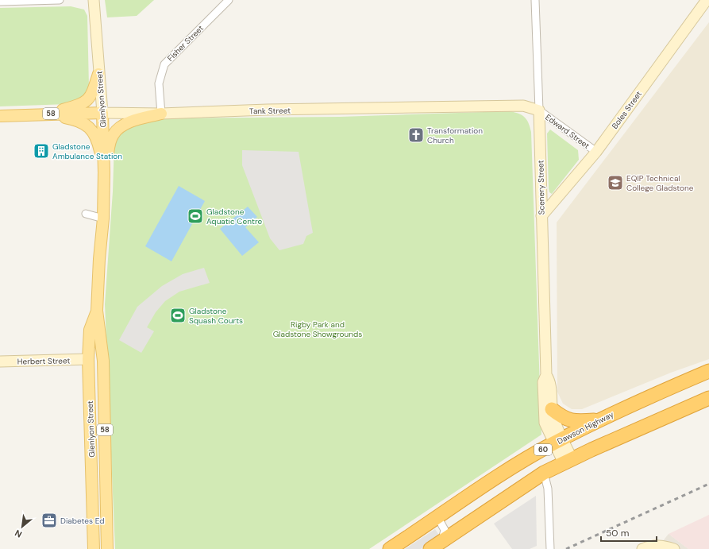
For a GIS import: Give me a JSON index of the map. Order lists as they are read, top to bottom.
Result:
{
  "streets": {
    "highway": ["Dawson Highway", "60"],
    "main road": ["Glenlyon Street", "Tank Street", "58"],
    "street": [
      "Fisher Street",
      "Boles Street",
      "Edward Street",
      "Scenery Street",
      "Herbert Street"
    ]
  },
  "crossings": [
    ["Fisher Street", "Tank Street"],
    ["Glenlyon Street", "Tank Street"],
    ["Glenlyon Street", "Herbert Street"],
    ["Boles Street", "Edward Street"],
    ["Boles Street", "Scenery Street"],
    ["Tank Street", "Edward Street"],
    ["Tank Street", "Scenery Street"],
    ["Edward Street", "Scenery Street"],
    ["Scenery Street", "Dawson Highway"]
  ],
  "parks": ["Rigby Park and Gladstone Showgrounds"],
  "places": {
    "church": ["Transformation Church"],
    "building": ["Gladstone Ambulance Station"],
    "school or university": ["EQIP Technical College Gladstone"],
    "sports": ["Gladstone Aquatic Centre", "Gladstone Squash Courts"],
    "office": ["Diabetes Ed"]
  },
  "scale_bar": "50 m",
  "north": "bottom left"
}
